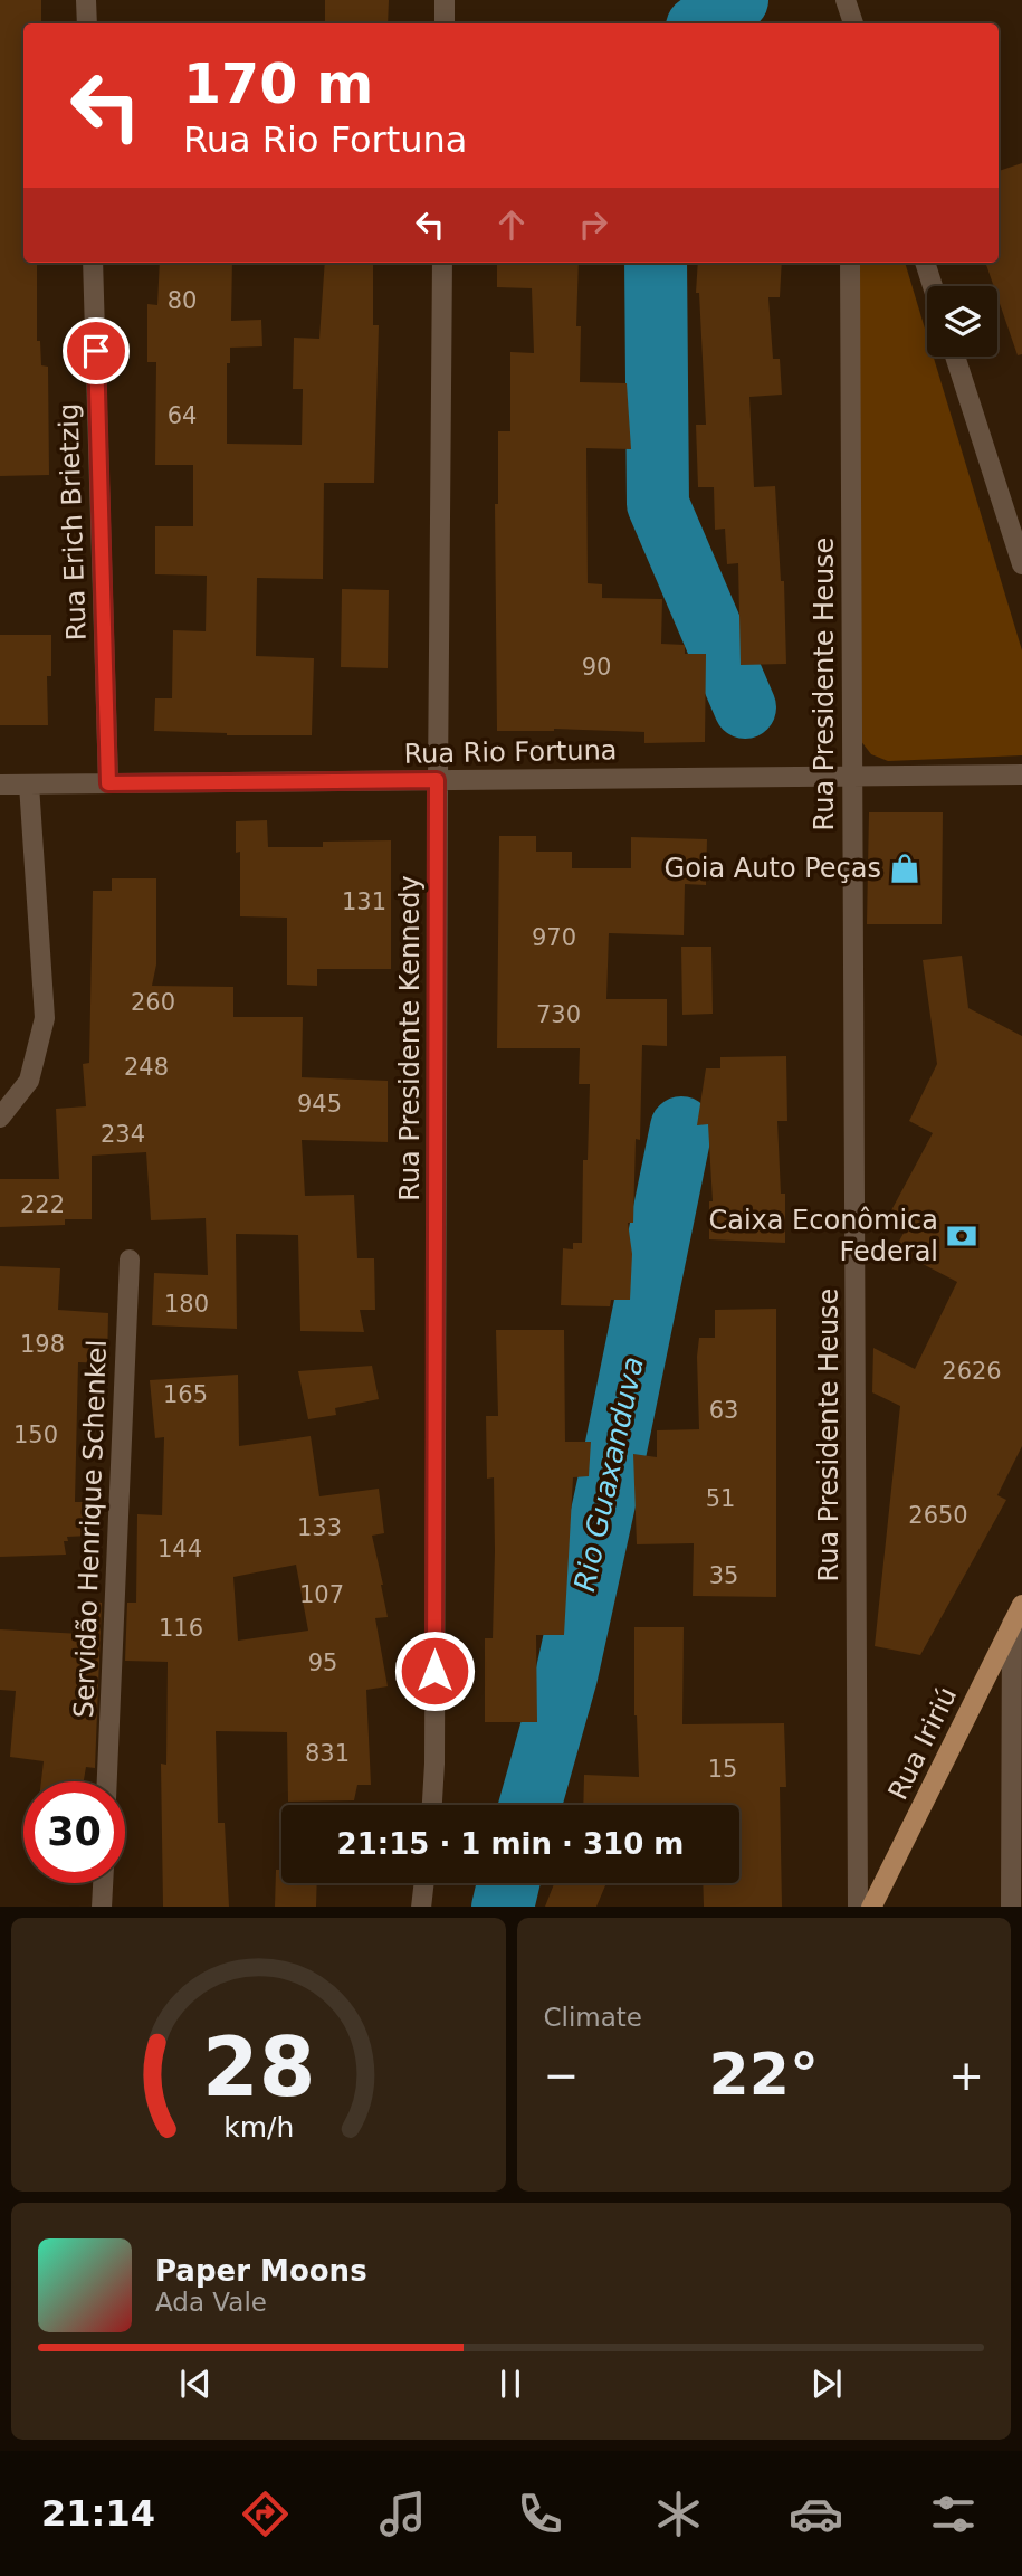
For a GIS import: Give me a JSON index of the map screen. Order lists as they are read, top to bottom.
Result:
{
  "streets": {
    "main road": ["Rua Iririú"],
    "street": [
      "Rua Erich Brietzig",
      "Rua Presidente Heuse",
      "Rua Rio Fortuna",
      "Rua Presidente Kennedy",
      "Servidão Henrique Schenkel"
    ]
  },
  "crossings": [
    ["Rua Erich Brietzig", "Rua Rio Fortuna"],
    ["Rua Presidente Heuse", "Rua Rio Fortuna"],
    ["Rua Rio Fortuna", "Rua Presidente Kennedy"]
  ],
  "water": ["Rio Guaxanduva"],
  "places": {
    "shop": ["Goia Auto Peças"],
    "bank": ["Caixa Econômica Federal"]
  },
  "house_numbers": [
    "80",
    "64",
    "90",
    "131",
    "970",
    "260",
    "730",
    "248",
    "945",
    "234",
    "222",
    "180",
    "198",
    "2626",
    "165",
    "63",
    "150",
    "51",
    "2650",
    "133",
    "144",
    "35",
    "107",
    "116",
    "95",
    "831",
    "15"
  ],
  "page": {
    "turn": ["170 m", "Rua Rio Fortuna"],
    "limit": "30",
    "trip": "21:15 · 1 min · 310 m",
    "tile": "Climate",
    "heat": ["−", "22°", "+"],
    "song": ["Paper Moons", "Ada Vale"],
    "tabs": "21:14",
    "gauge": ["28", "km/h"]
  }
}
